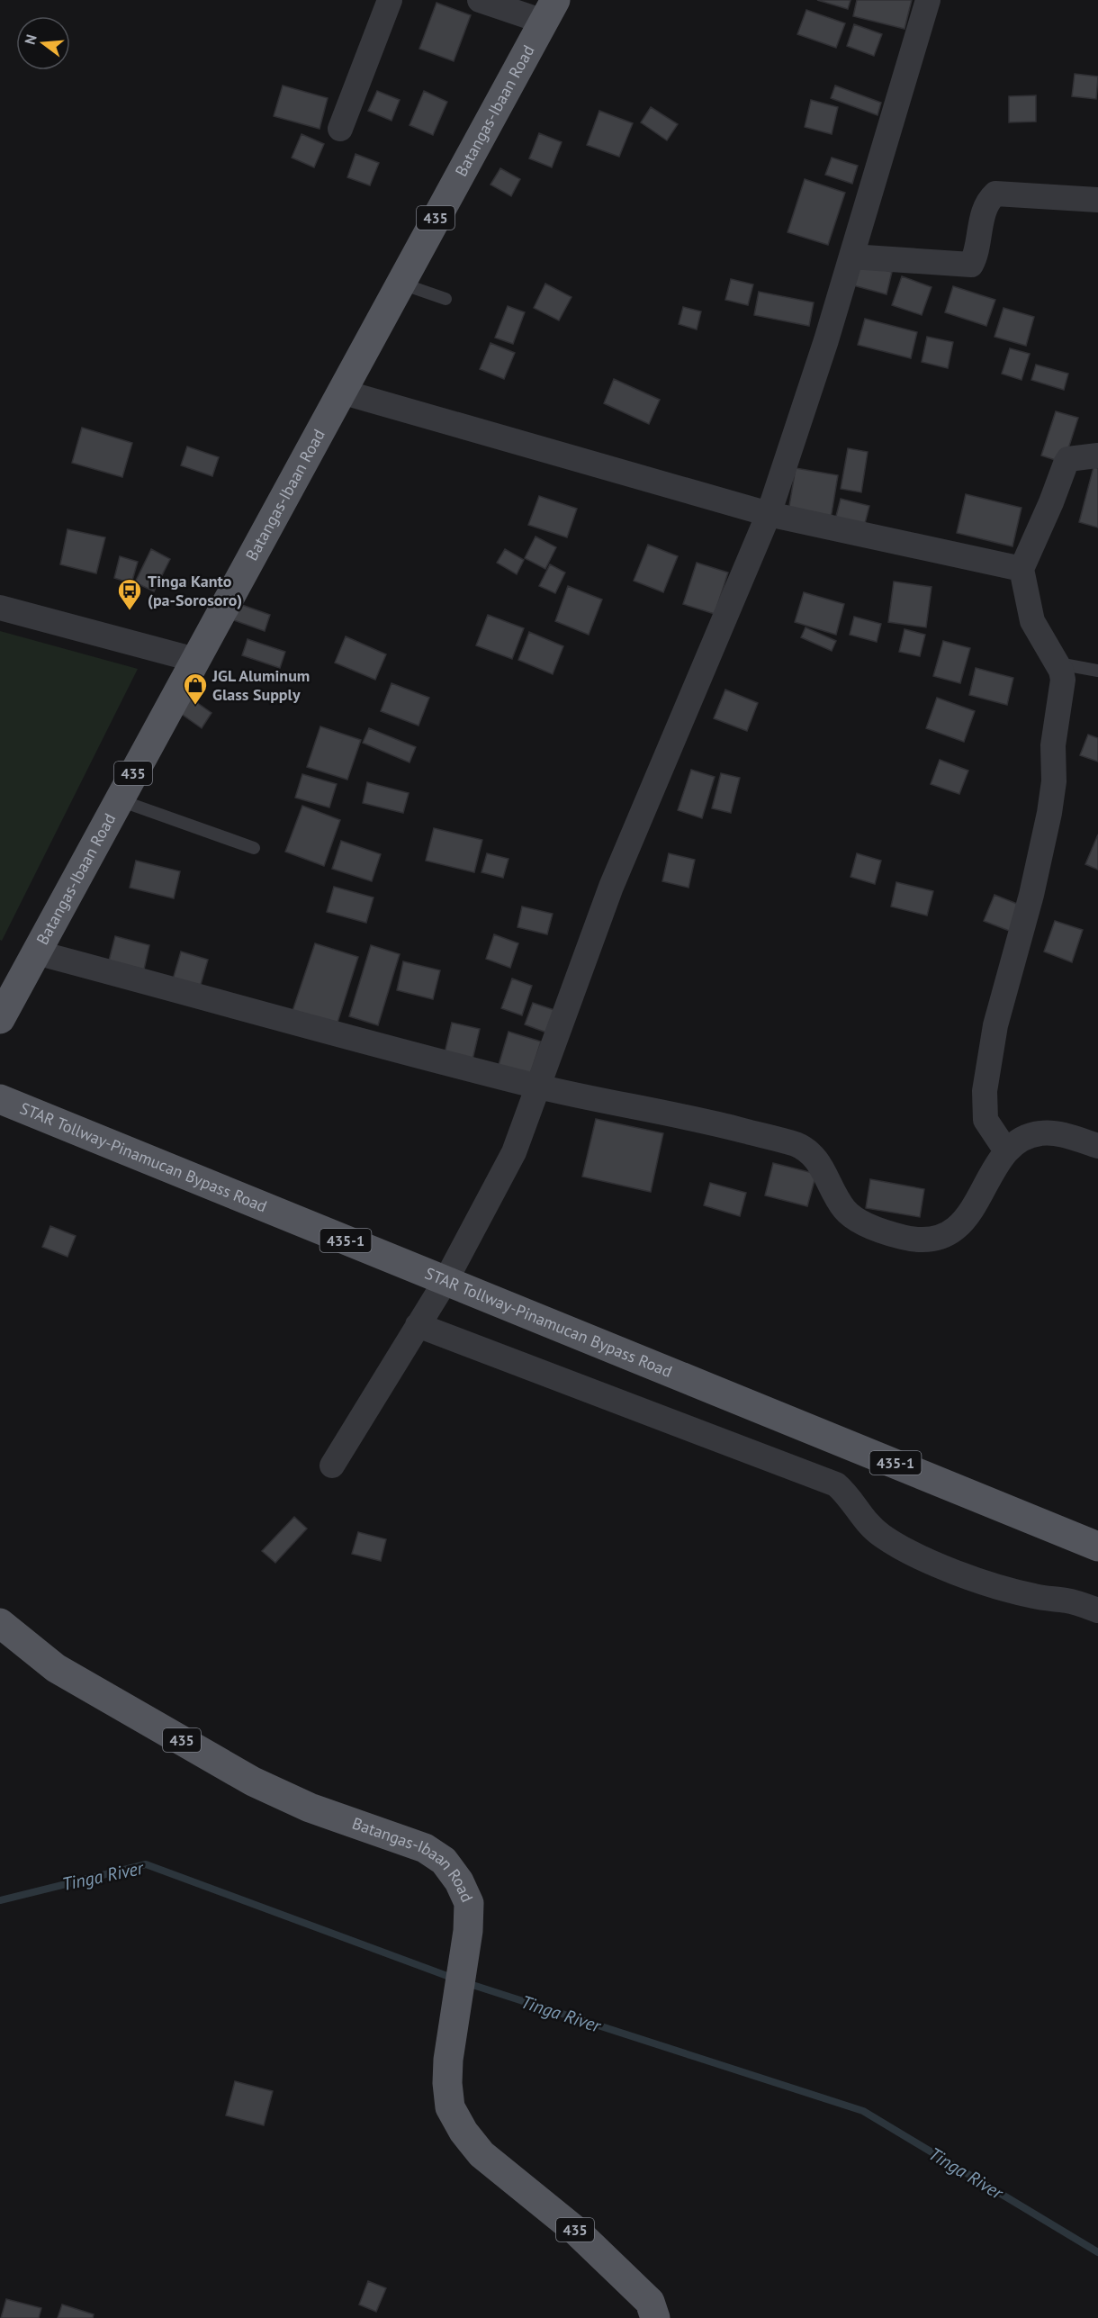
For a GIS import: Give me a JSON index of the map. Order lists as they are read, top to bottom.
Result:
{
  "streets": {
    "main road": [
      "Batangas-Ibaan Road",
      "435",
      "STAR Tollway-Pinamucan Bypass Road",
      "435-1"
    ]
  },
  "water": ["Tinga River"],
  "places": {
    "bus stop": ["Tinga Kanto (pa-Sorosoro)"],
    "shop": ["JGL Aluminum Glass Supply"]
  },
  "north": "left"
}
